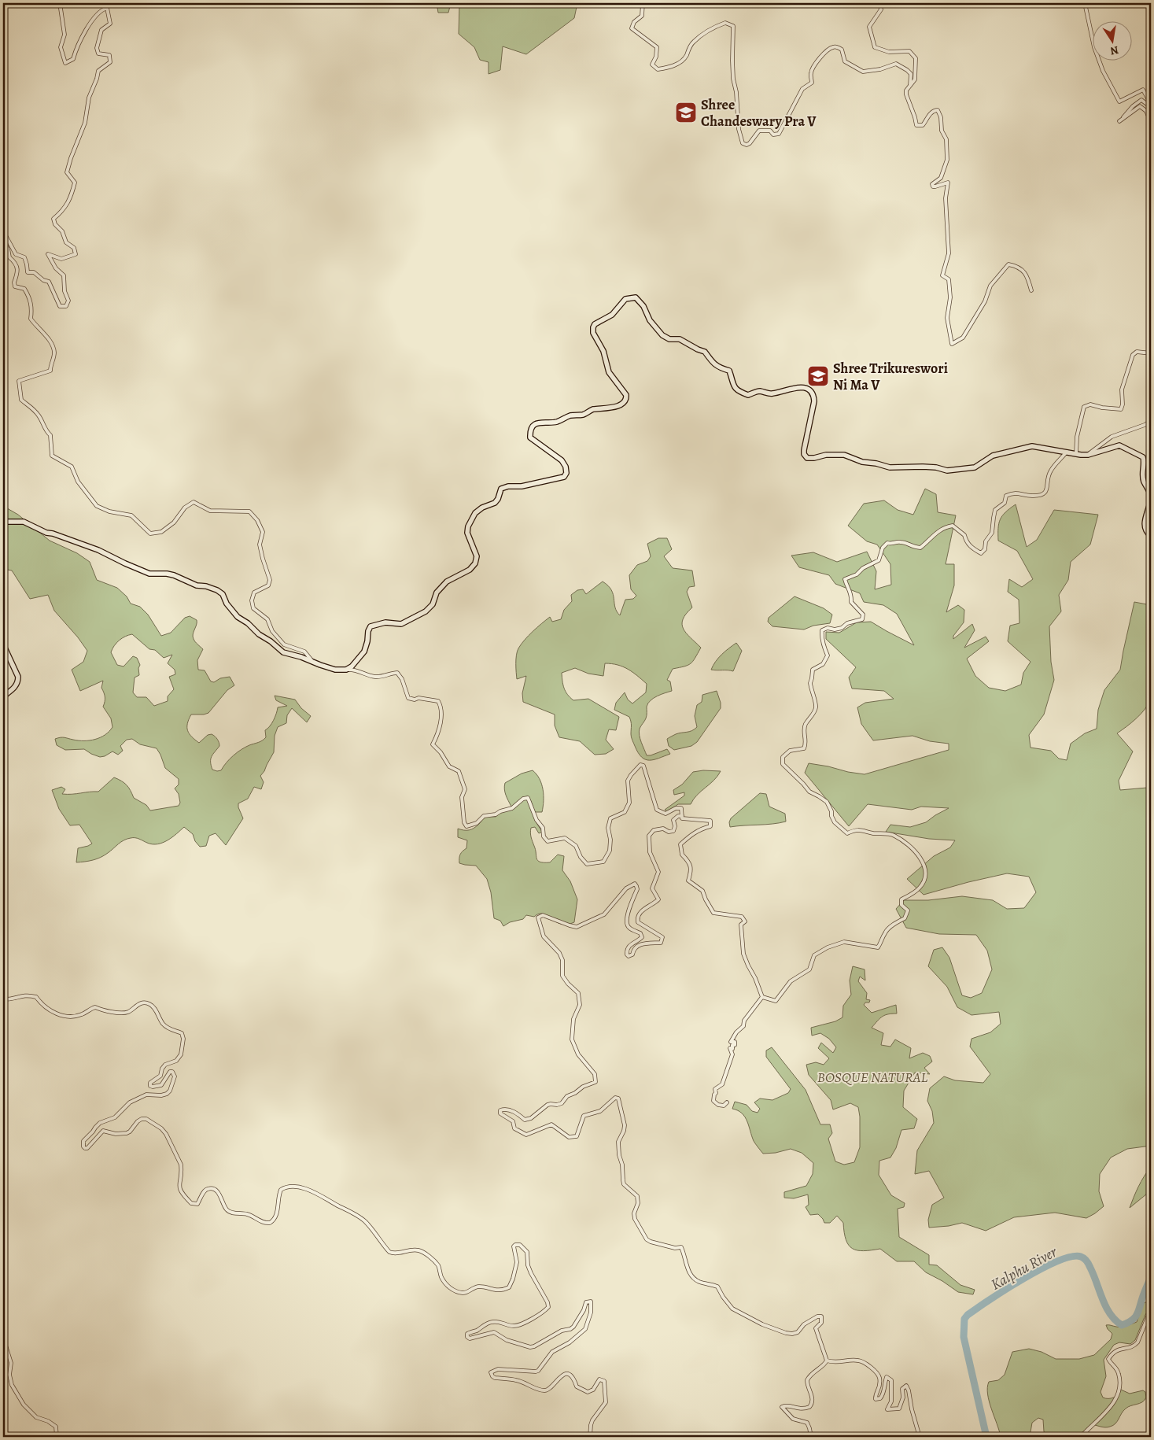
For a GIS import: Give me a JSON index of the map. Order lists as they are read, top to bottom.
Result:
{
  "water": ["Kalphu River"],
  "parks": ["BOSQUE NATURAL"],
  "places": {
    "school or university": ["Shree Chandeswary Pra V", "Shree Trikureswori Ni Ma V"]
  },
  "north": "bottom"
}
